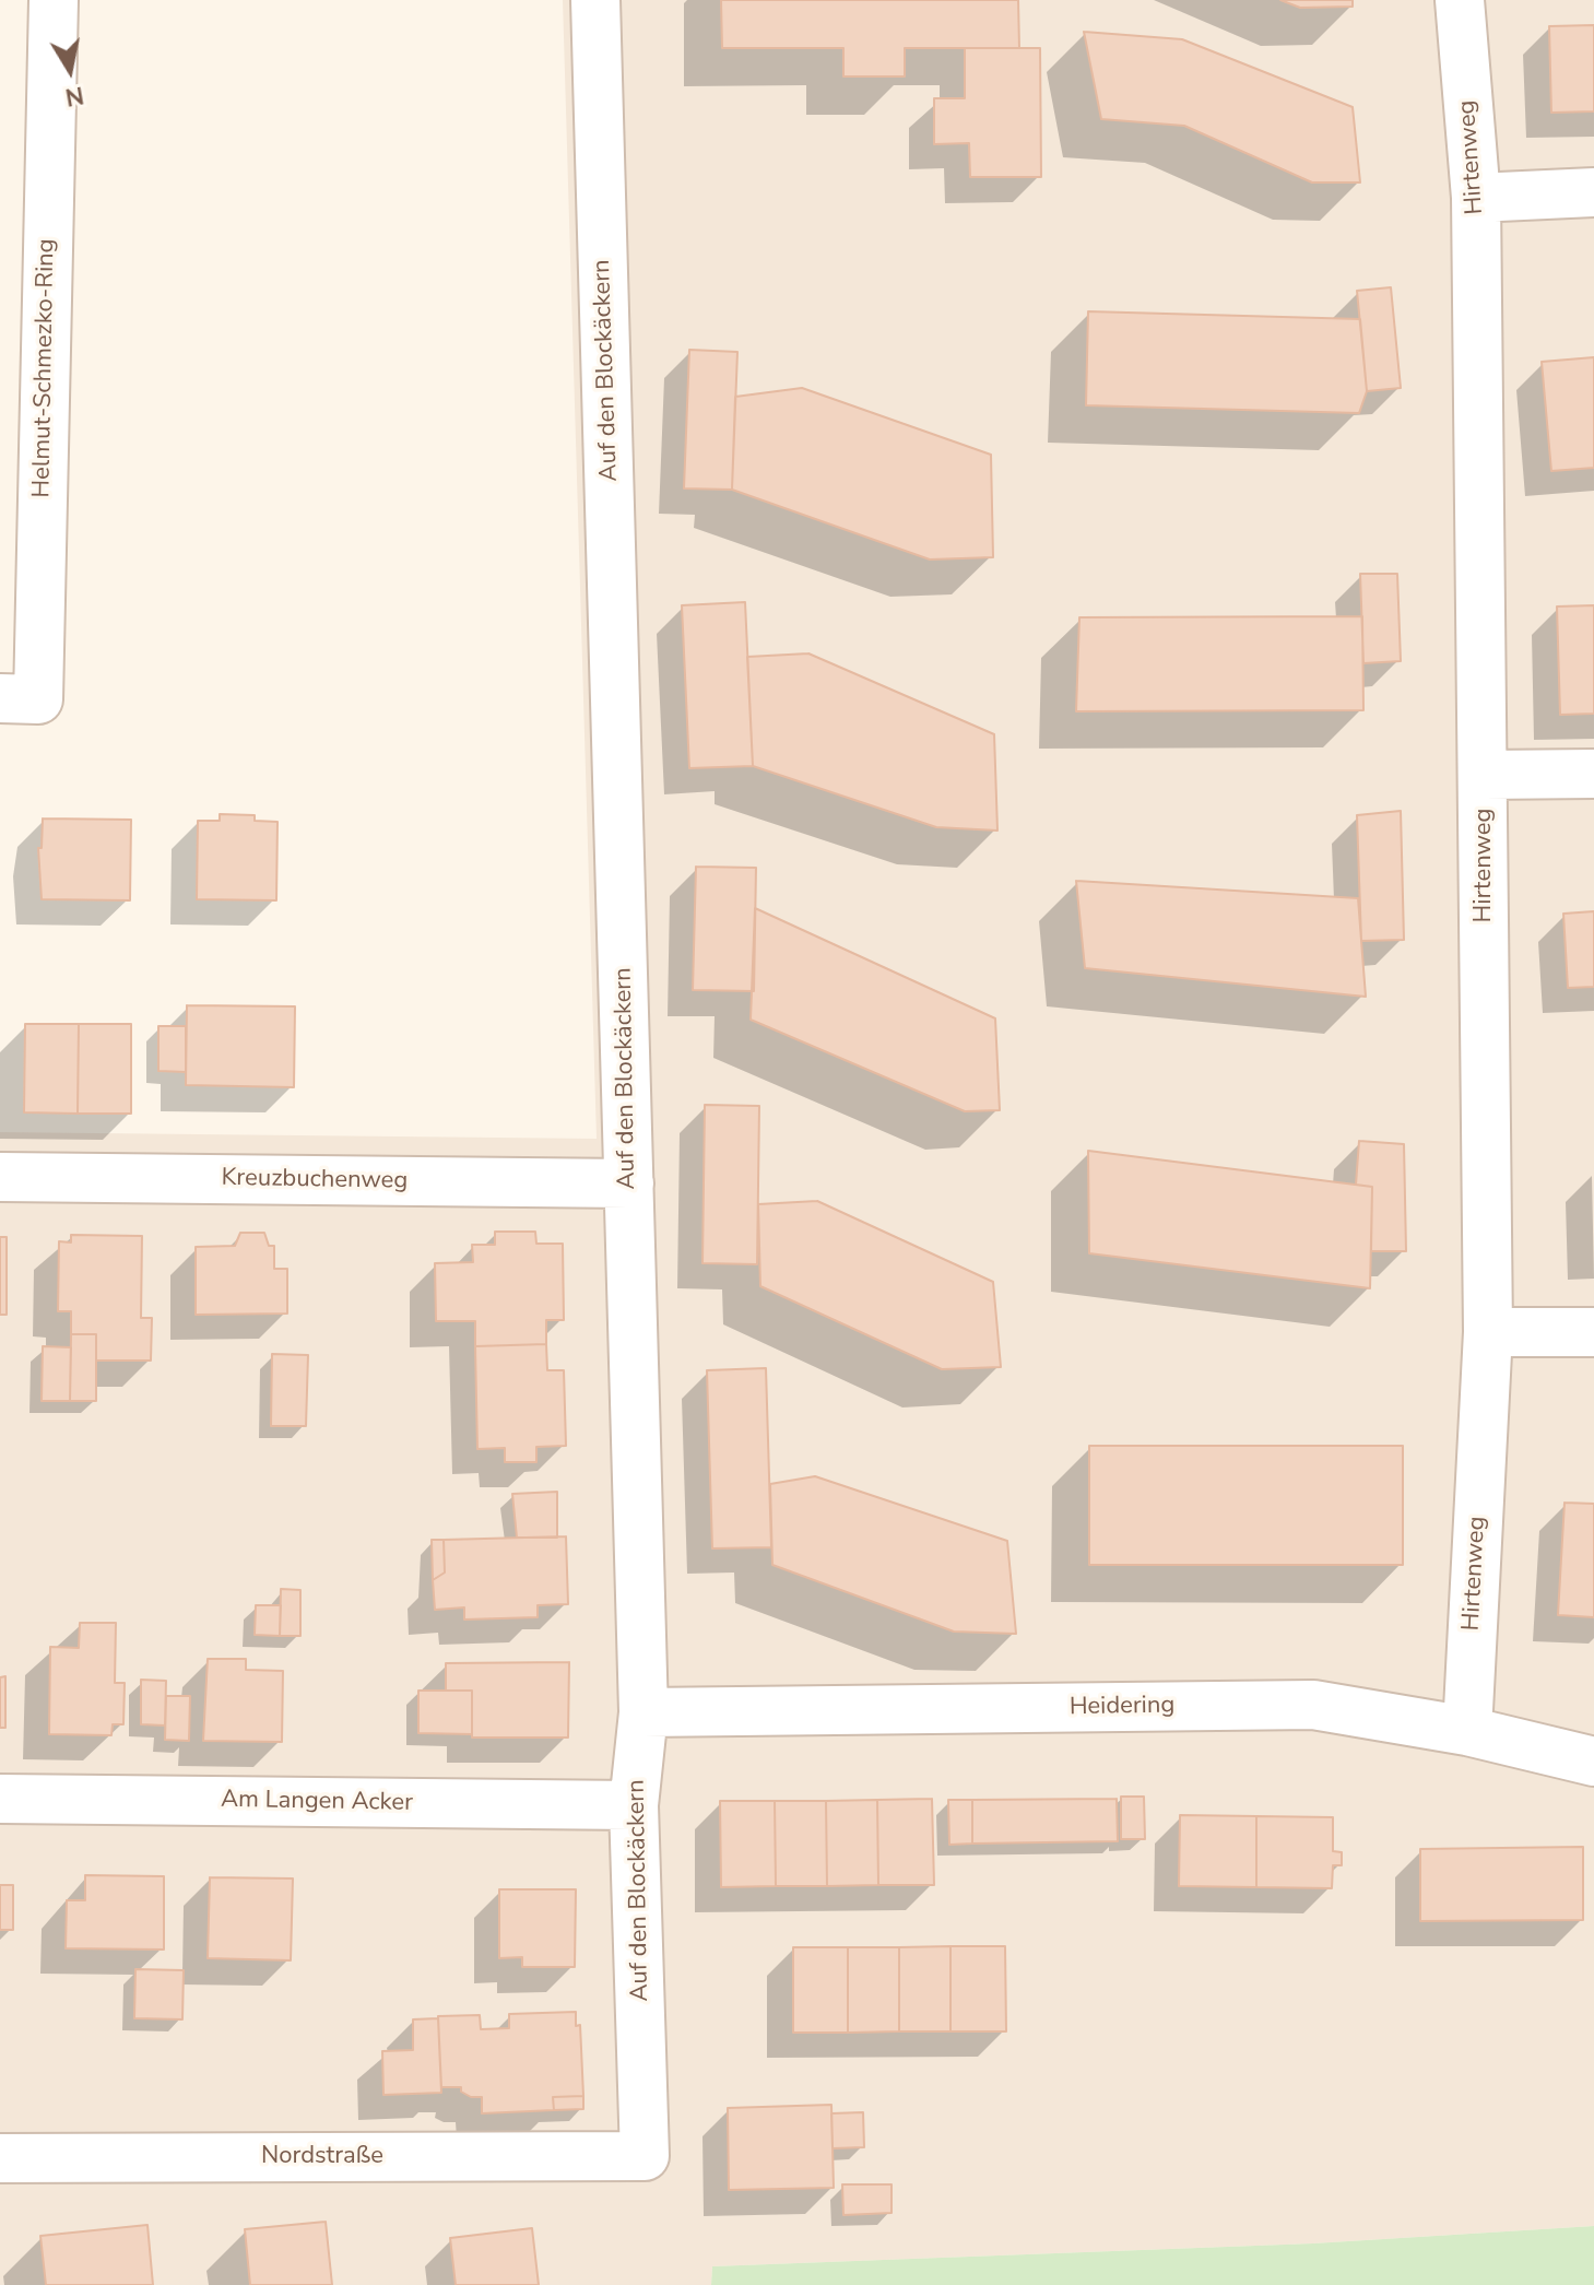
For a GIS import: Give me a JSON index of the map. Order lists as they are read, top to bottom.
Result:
{
  "streets": {
    "street": [
      "Hirtenweg",
      "Helmut-Schmezko-Ring",
      "Auf den Blockäckern",
      "Kreuzbuchenweg",
      "Heidering",
      "Am Langen Acker",
      "Nordstraße"
    ]
  },
  "crossings": [
    ["Hirtenweg", "Heidering"],
    ["Auf den Blockäckern", "Kreuzbuchenweg"],
    ["Auf den Blockäckern", "Heidering"],
    ["Auf den Blockäckern", "Am Langen Acker"],
    ["Auf den Blockäckern", "Nordstraße"]
  ],
  "north": "bottom"
}
